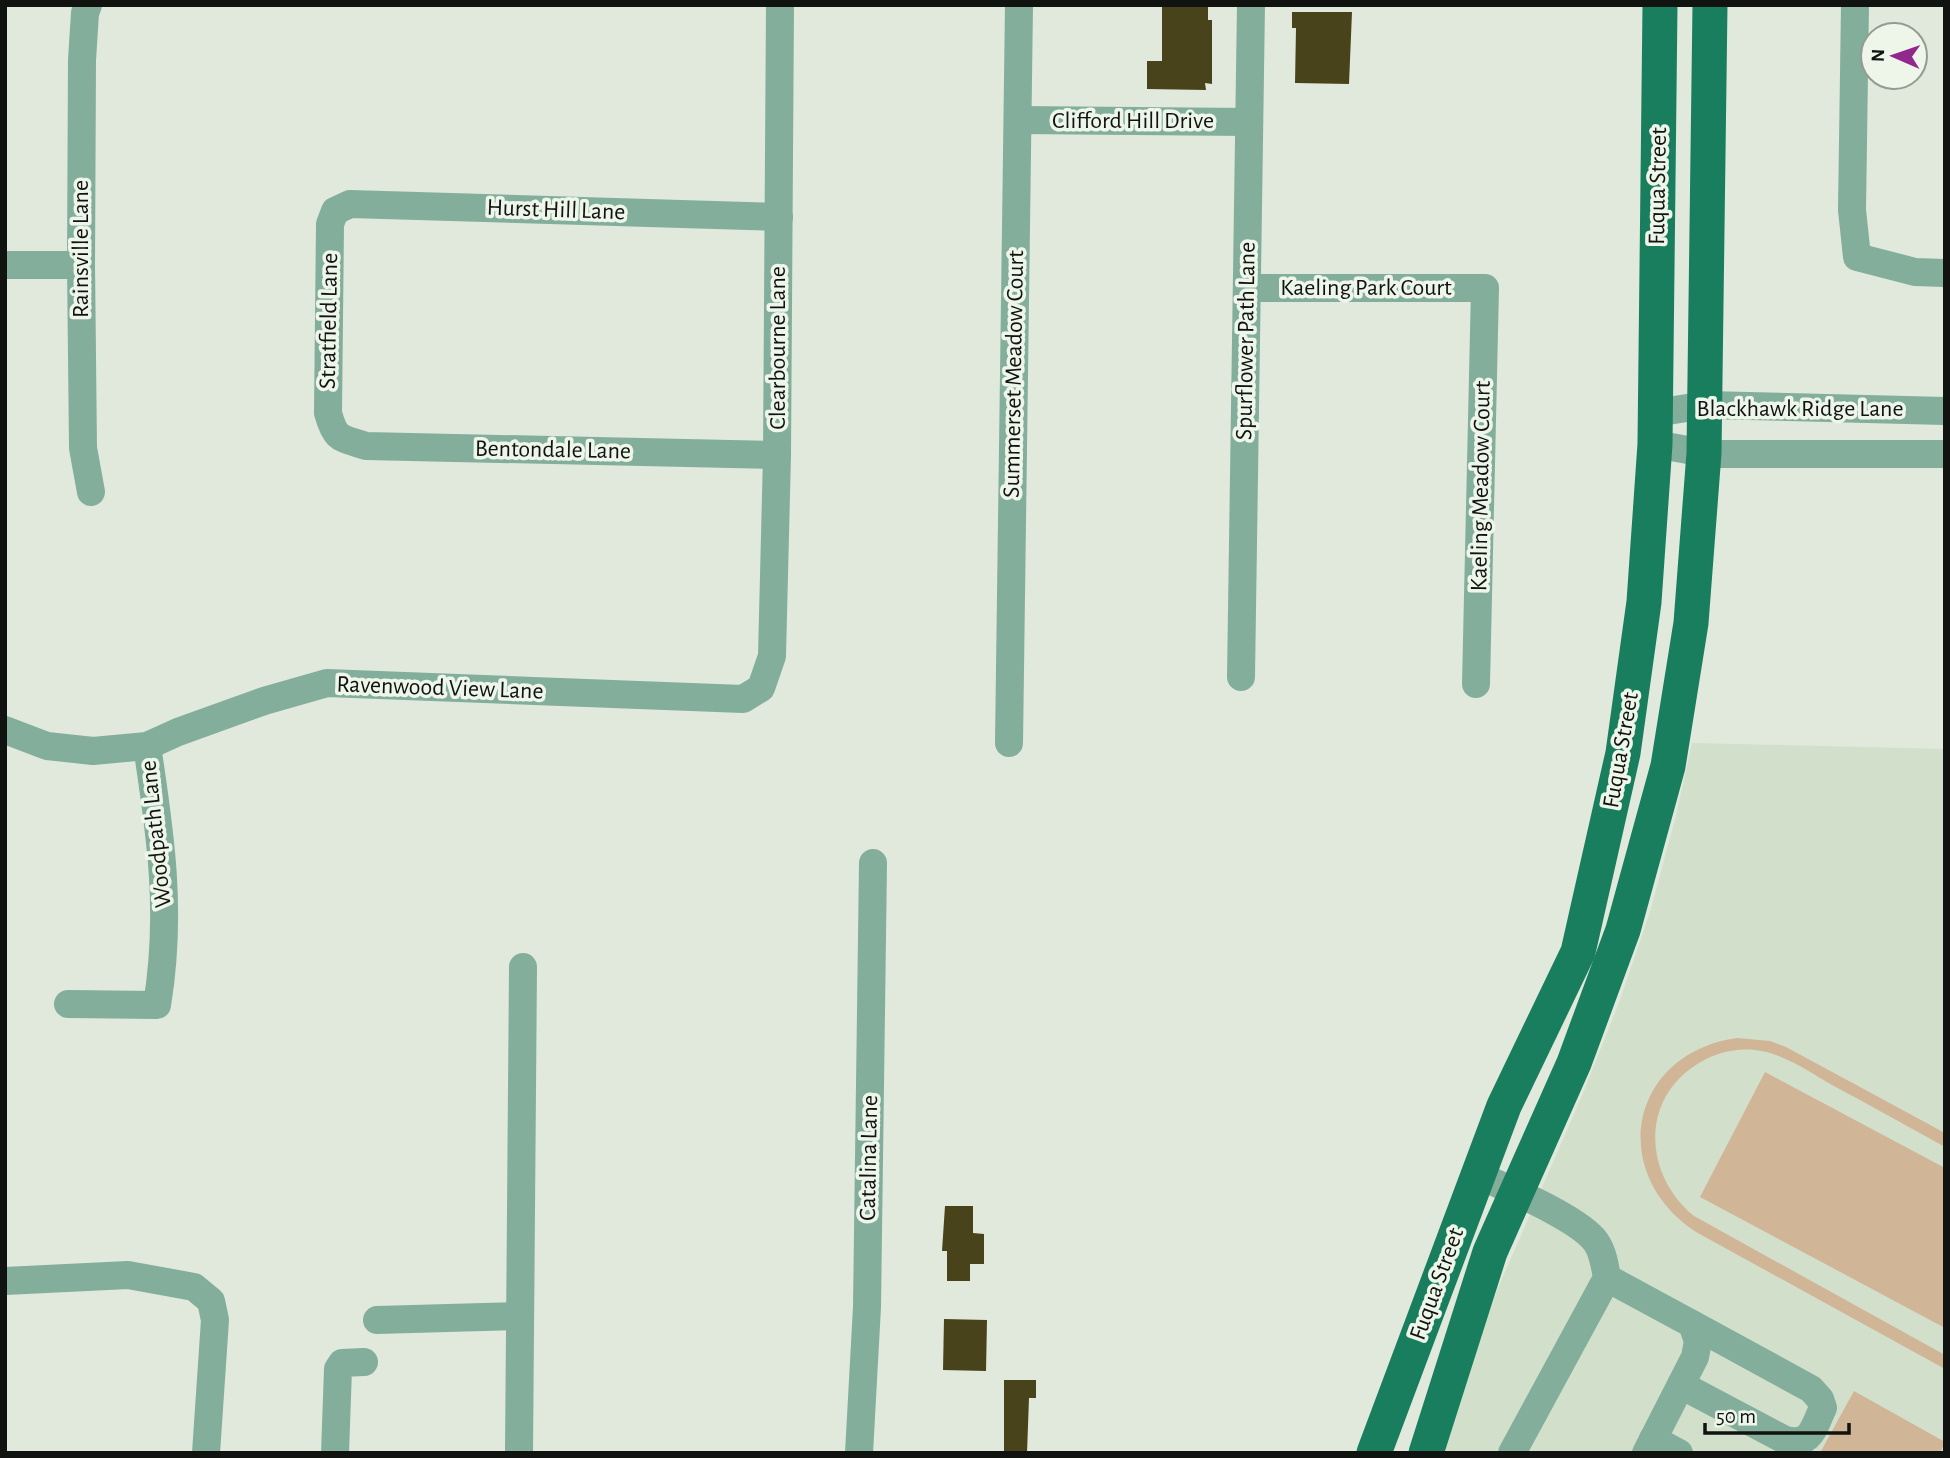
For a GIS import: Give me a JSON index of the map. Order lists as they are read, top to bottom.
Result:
{
  "streets": {
    "main road": ["Fuqua Street"],
    "street": [
      "Clifford Hill Drive",
      "Hurst Hill Lane",
      "Rainsville Lane",
      "Kaeling Park Court",
      "Stratfield Lane",
      "Spurflower Path Lane",
      "Clearbourne Lane",
      "Summerset Meadow Court",
      "Blackhawk Ridge Lane",
      "Bentondale Lane",
      "Kaeling Meadow Court",
      "Ravenwood View Lane",
      "Woodpath Lane",
      "Catalina Lane"
    ]
  },
  "crossings": [
    ["Clifford Hill Drive", "Spurflower Path Lane"],
    ["Clifford Hill Drive", "Summerset Meadow Court"],
    ["Fuqua Street", "Blackhawk Ridge Lane"],
    ["Hurst Hill Lane", "Stratfield Lane"],
    ["Hurst Hill Lane", "Clearbourne Lane"],
    ["Kaeling Park Court", "Spurflower Path Lane"],
    ["Kaeling Park Court", "Kaeling Meadow Court"],
    ["Stratfield Lane", "Bentondale Lane"],
    ["Clearbourne Lane", "Bentondale Lane"],
    ["Clearbourne Lane", "Ravenwood View Lane"],
    ["Ravenwood View Lane", "Woodpath Lane"]
  ],
  "scale_bar": "50 m",
  "north": "left"
}
